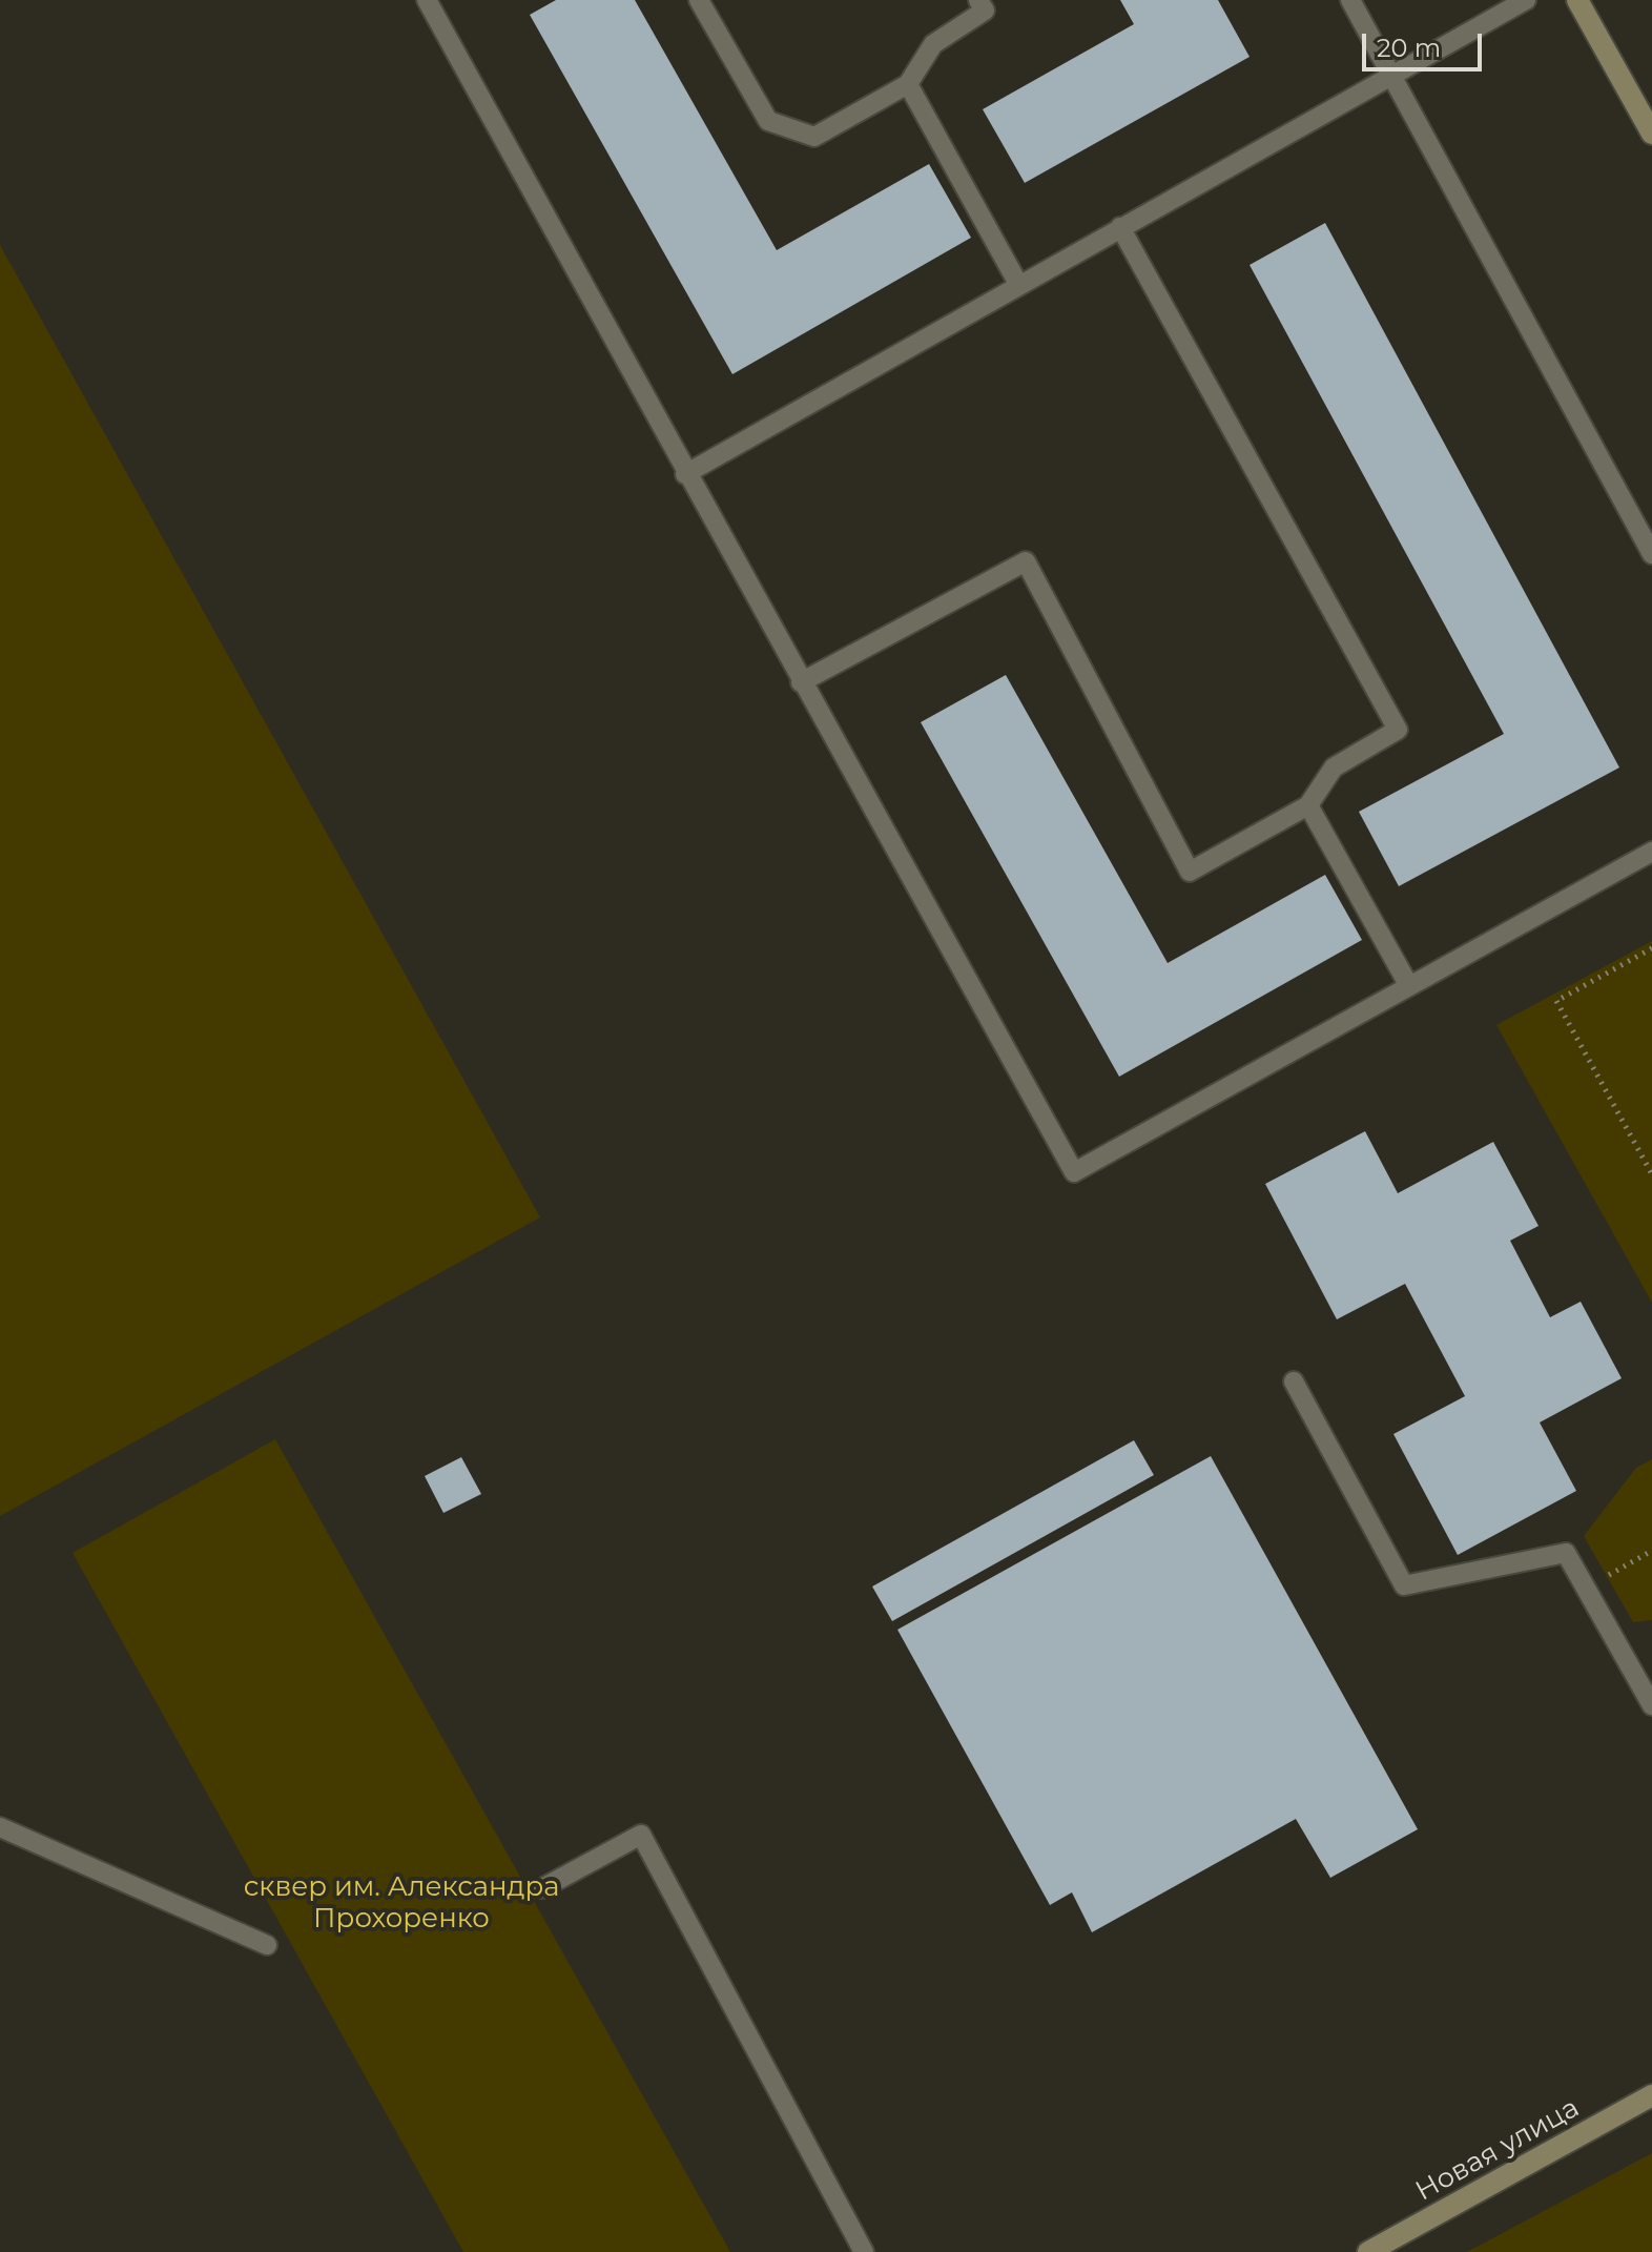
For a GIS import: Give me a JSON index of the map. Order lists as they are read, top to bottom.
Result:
{
  "streets": {
    "main road": ["Новая улица"]
  },
  "parks": ["сквер им. Александра Прохоренко"],
  "scale_bar": "20 m"
}
